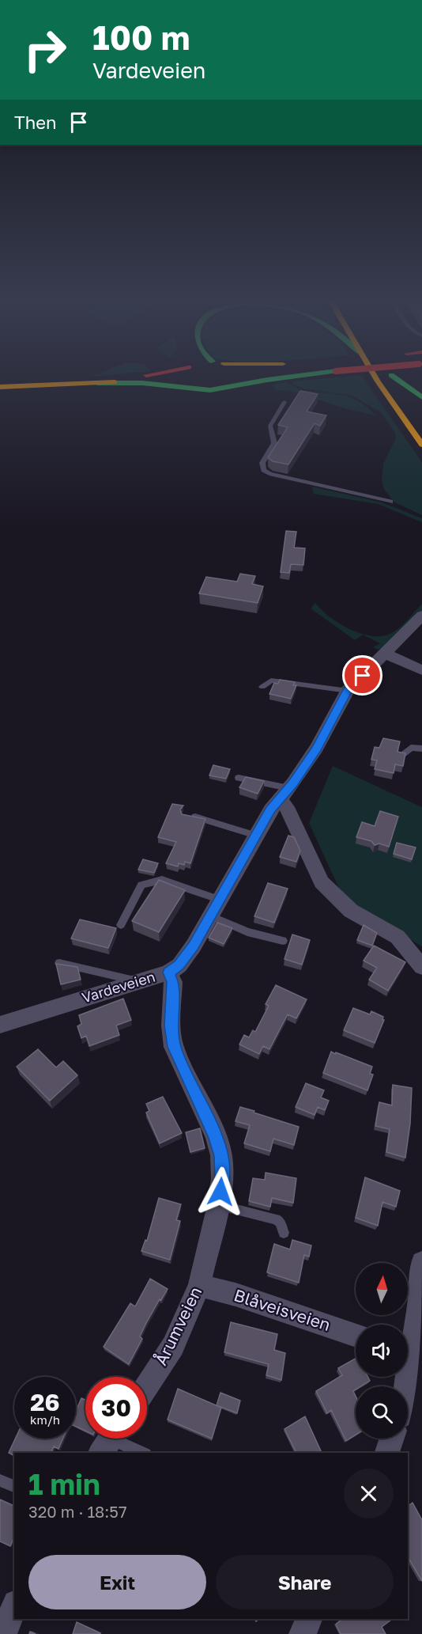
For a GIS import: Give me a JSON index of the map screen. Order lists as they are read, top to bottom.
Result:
{
  "streets": {
    "street": ["Vardeveien", "Blåveisveien", "Årumveien"]
  },
  "crossings": [
    ["Vardeveien", "Årumveien"],
    ["Blåveisveien", "Årumveien"]
  ],
  "north": "top",
  "page": {
    "turn": ["100 m", "Vardeveien"],
    "then": "Then",
    "speed": "26 km/h",
    "limit": "30",
    "heading": ["1 min", "320 m · 18:57"],
    "buttons": ["Exit", "Share"]
  }
}
